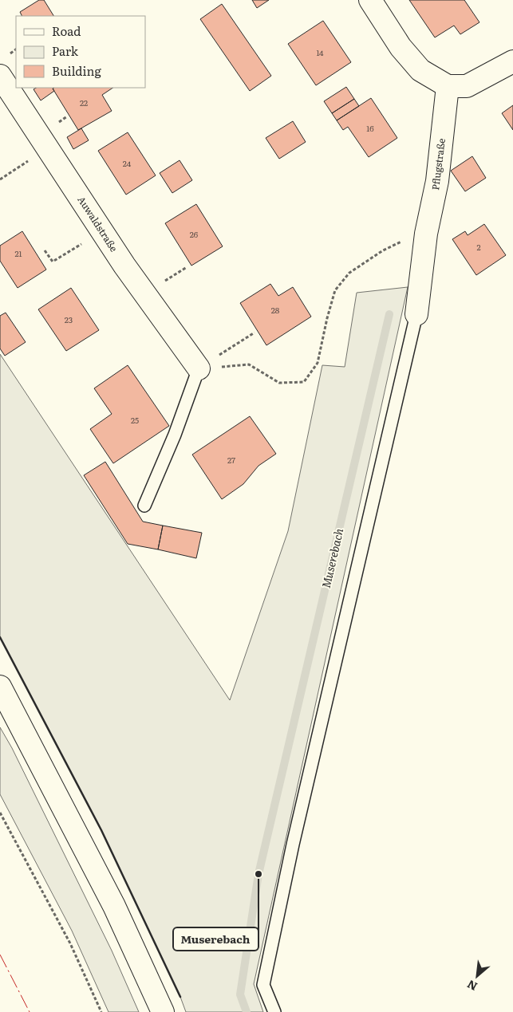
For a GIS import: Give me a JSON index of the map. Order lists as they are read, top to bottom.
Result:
{
  "streets": {
    "street": ["Pflugstraße", "Auwaldstraße"]
  },
  "water": ["Muserebach"],
  "places": ["Muserebach"],
  "house_numbers": [
    "14",
    "22",
    "16",
    "24",
    "26",
    "2",
    "21",
    "28",
    "23",
    "25",
    "27"
  ],
  "legend": ["Road", "Park", "Building"],
  "north": "bottom left"
}
